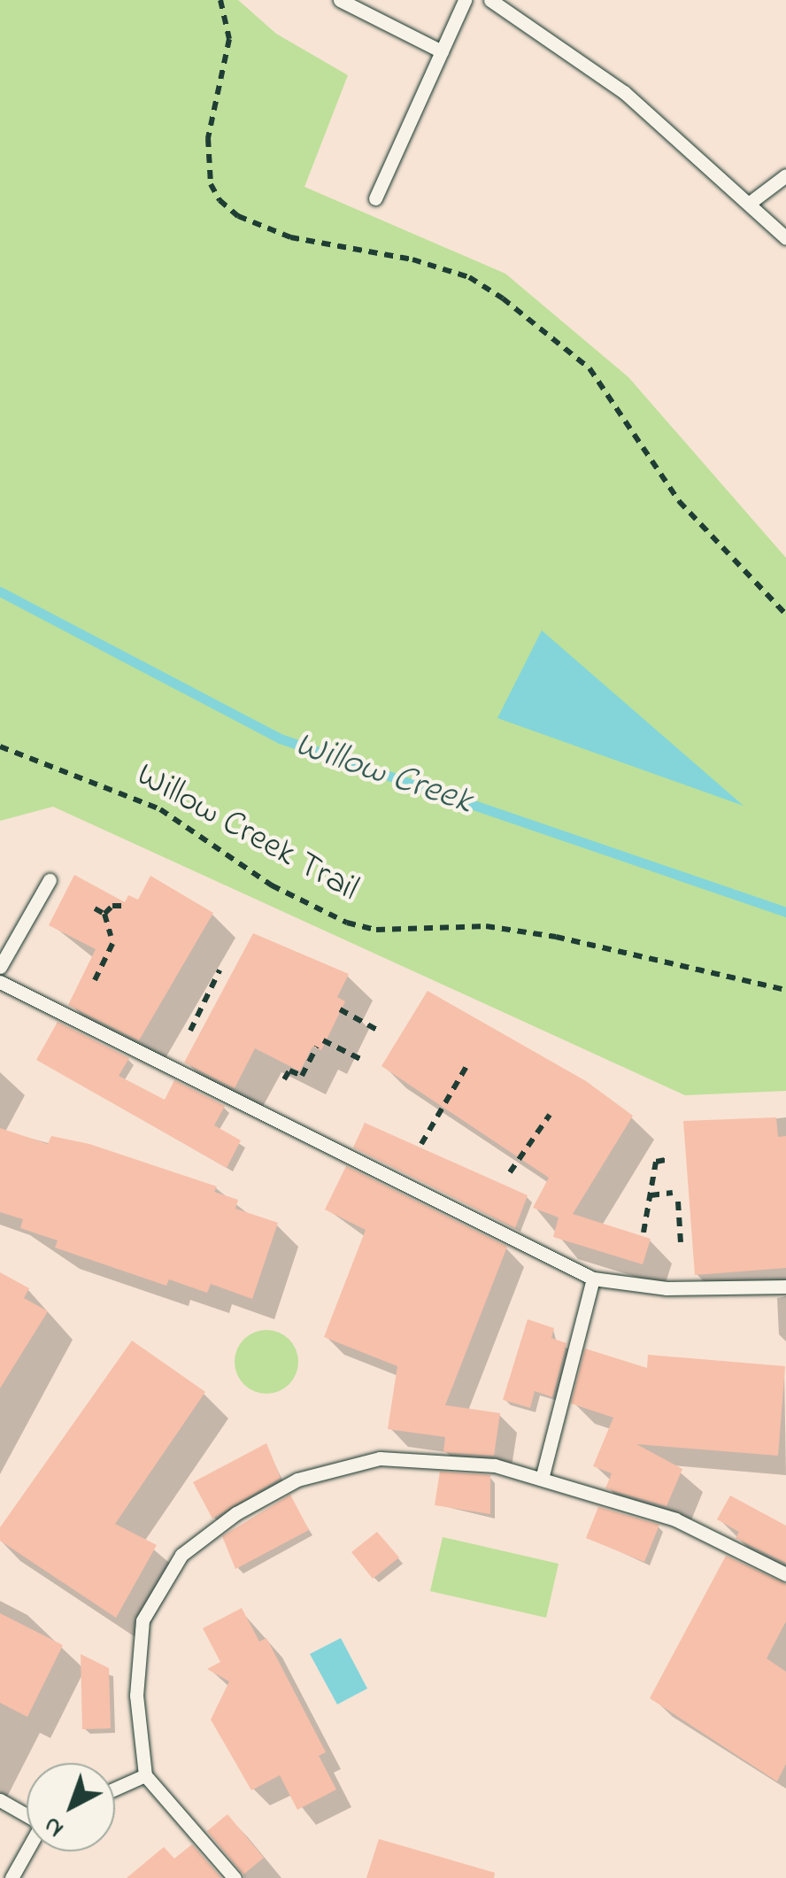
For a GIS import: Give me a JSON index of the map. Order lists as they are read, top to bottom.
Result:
{
  "streets": {
    "path": ["Willow Creek Trail"]
  },
  "water": ["Willow Creek"],
  "north": "bottom left"
}
